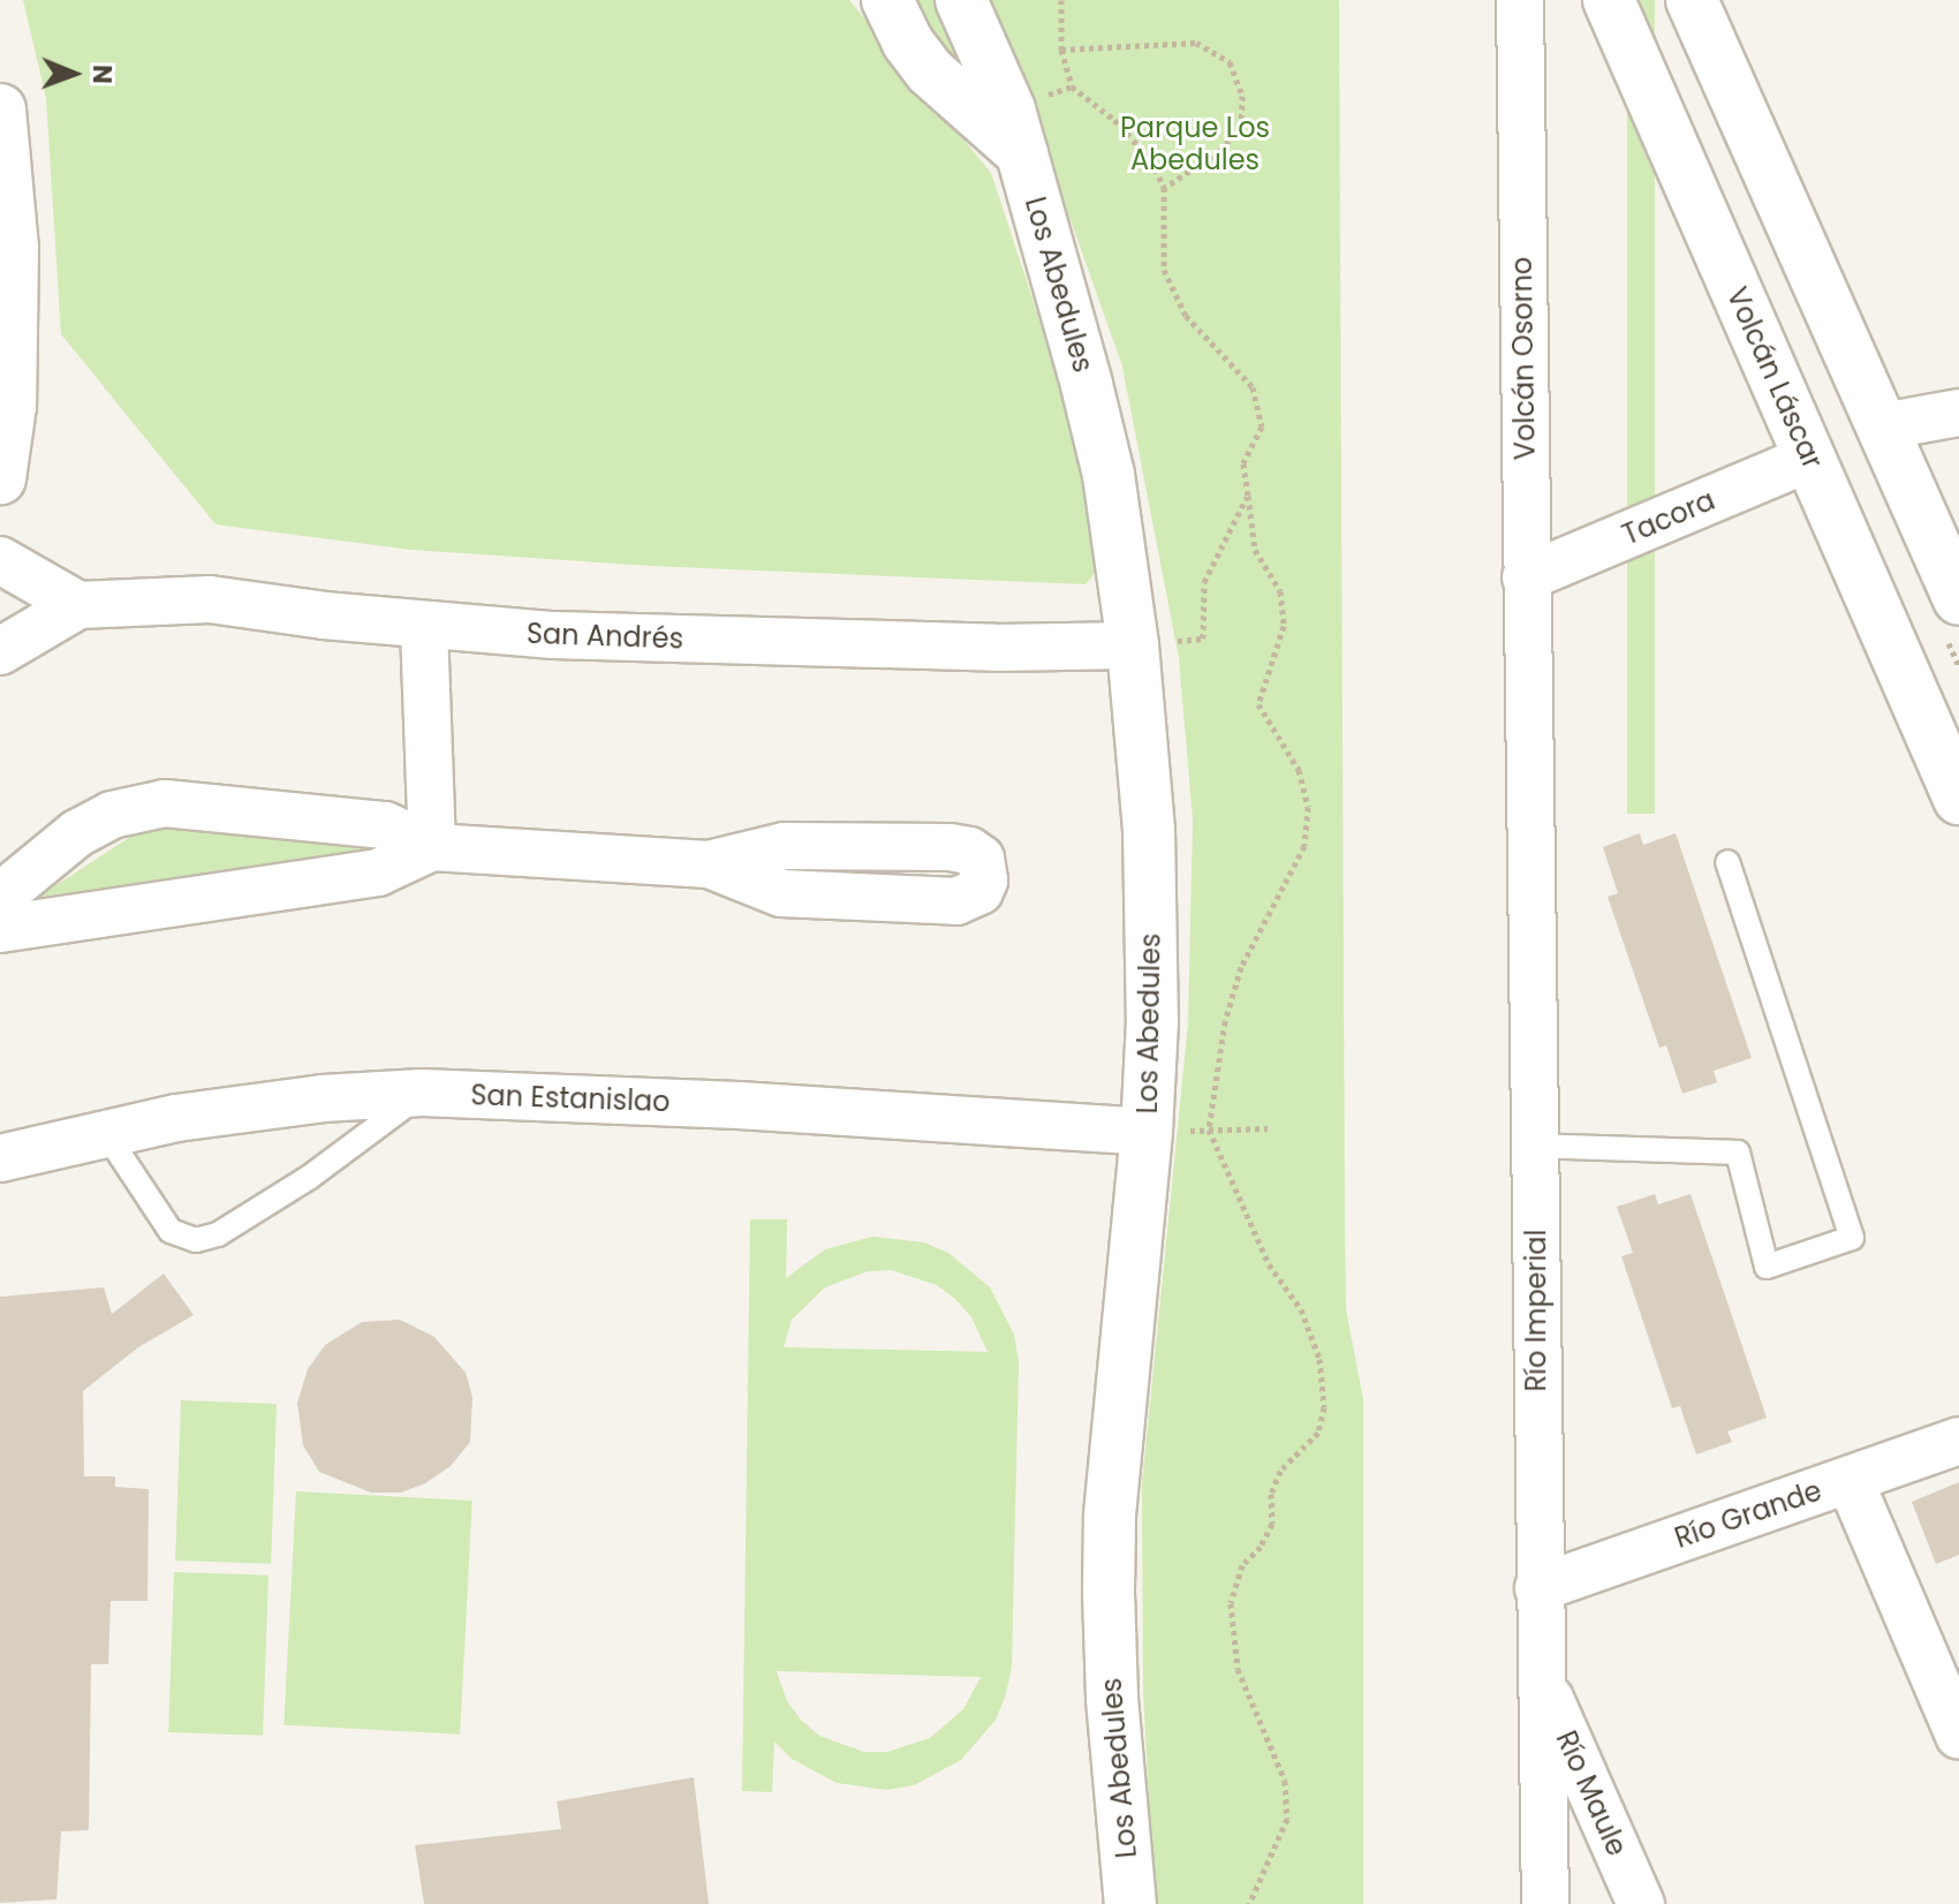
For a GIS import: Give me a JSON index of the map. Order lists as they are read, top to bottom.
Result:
{
  "streets": {
    "street": [
      "Los Abedules",
      "Volcán Osorno",
      "Volcán Láscar",
      "Tacora",
      "San Andrés",
      "San Estanislao",
      "Río Imperial",
      "Río Grande",
      "Río Maule"
    ]
  },
  "crossings": [
    ["Los Abedules", "San Andrés"],
    ["Los Abedules", "San Estanislao"],
    ["Volcán Osorno", "Tacora"],
    ["Volcán Osorno", "Río Imperial"],
    ["Volcán Láscar", "Tacora"],
    ["Río Imperial", "Río Grande"],
    ["Río Imperial", "Río Maule"]
  ],
  "parks": ["Parque Los Abedules"],
  "north": "right"
}
